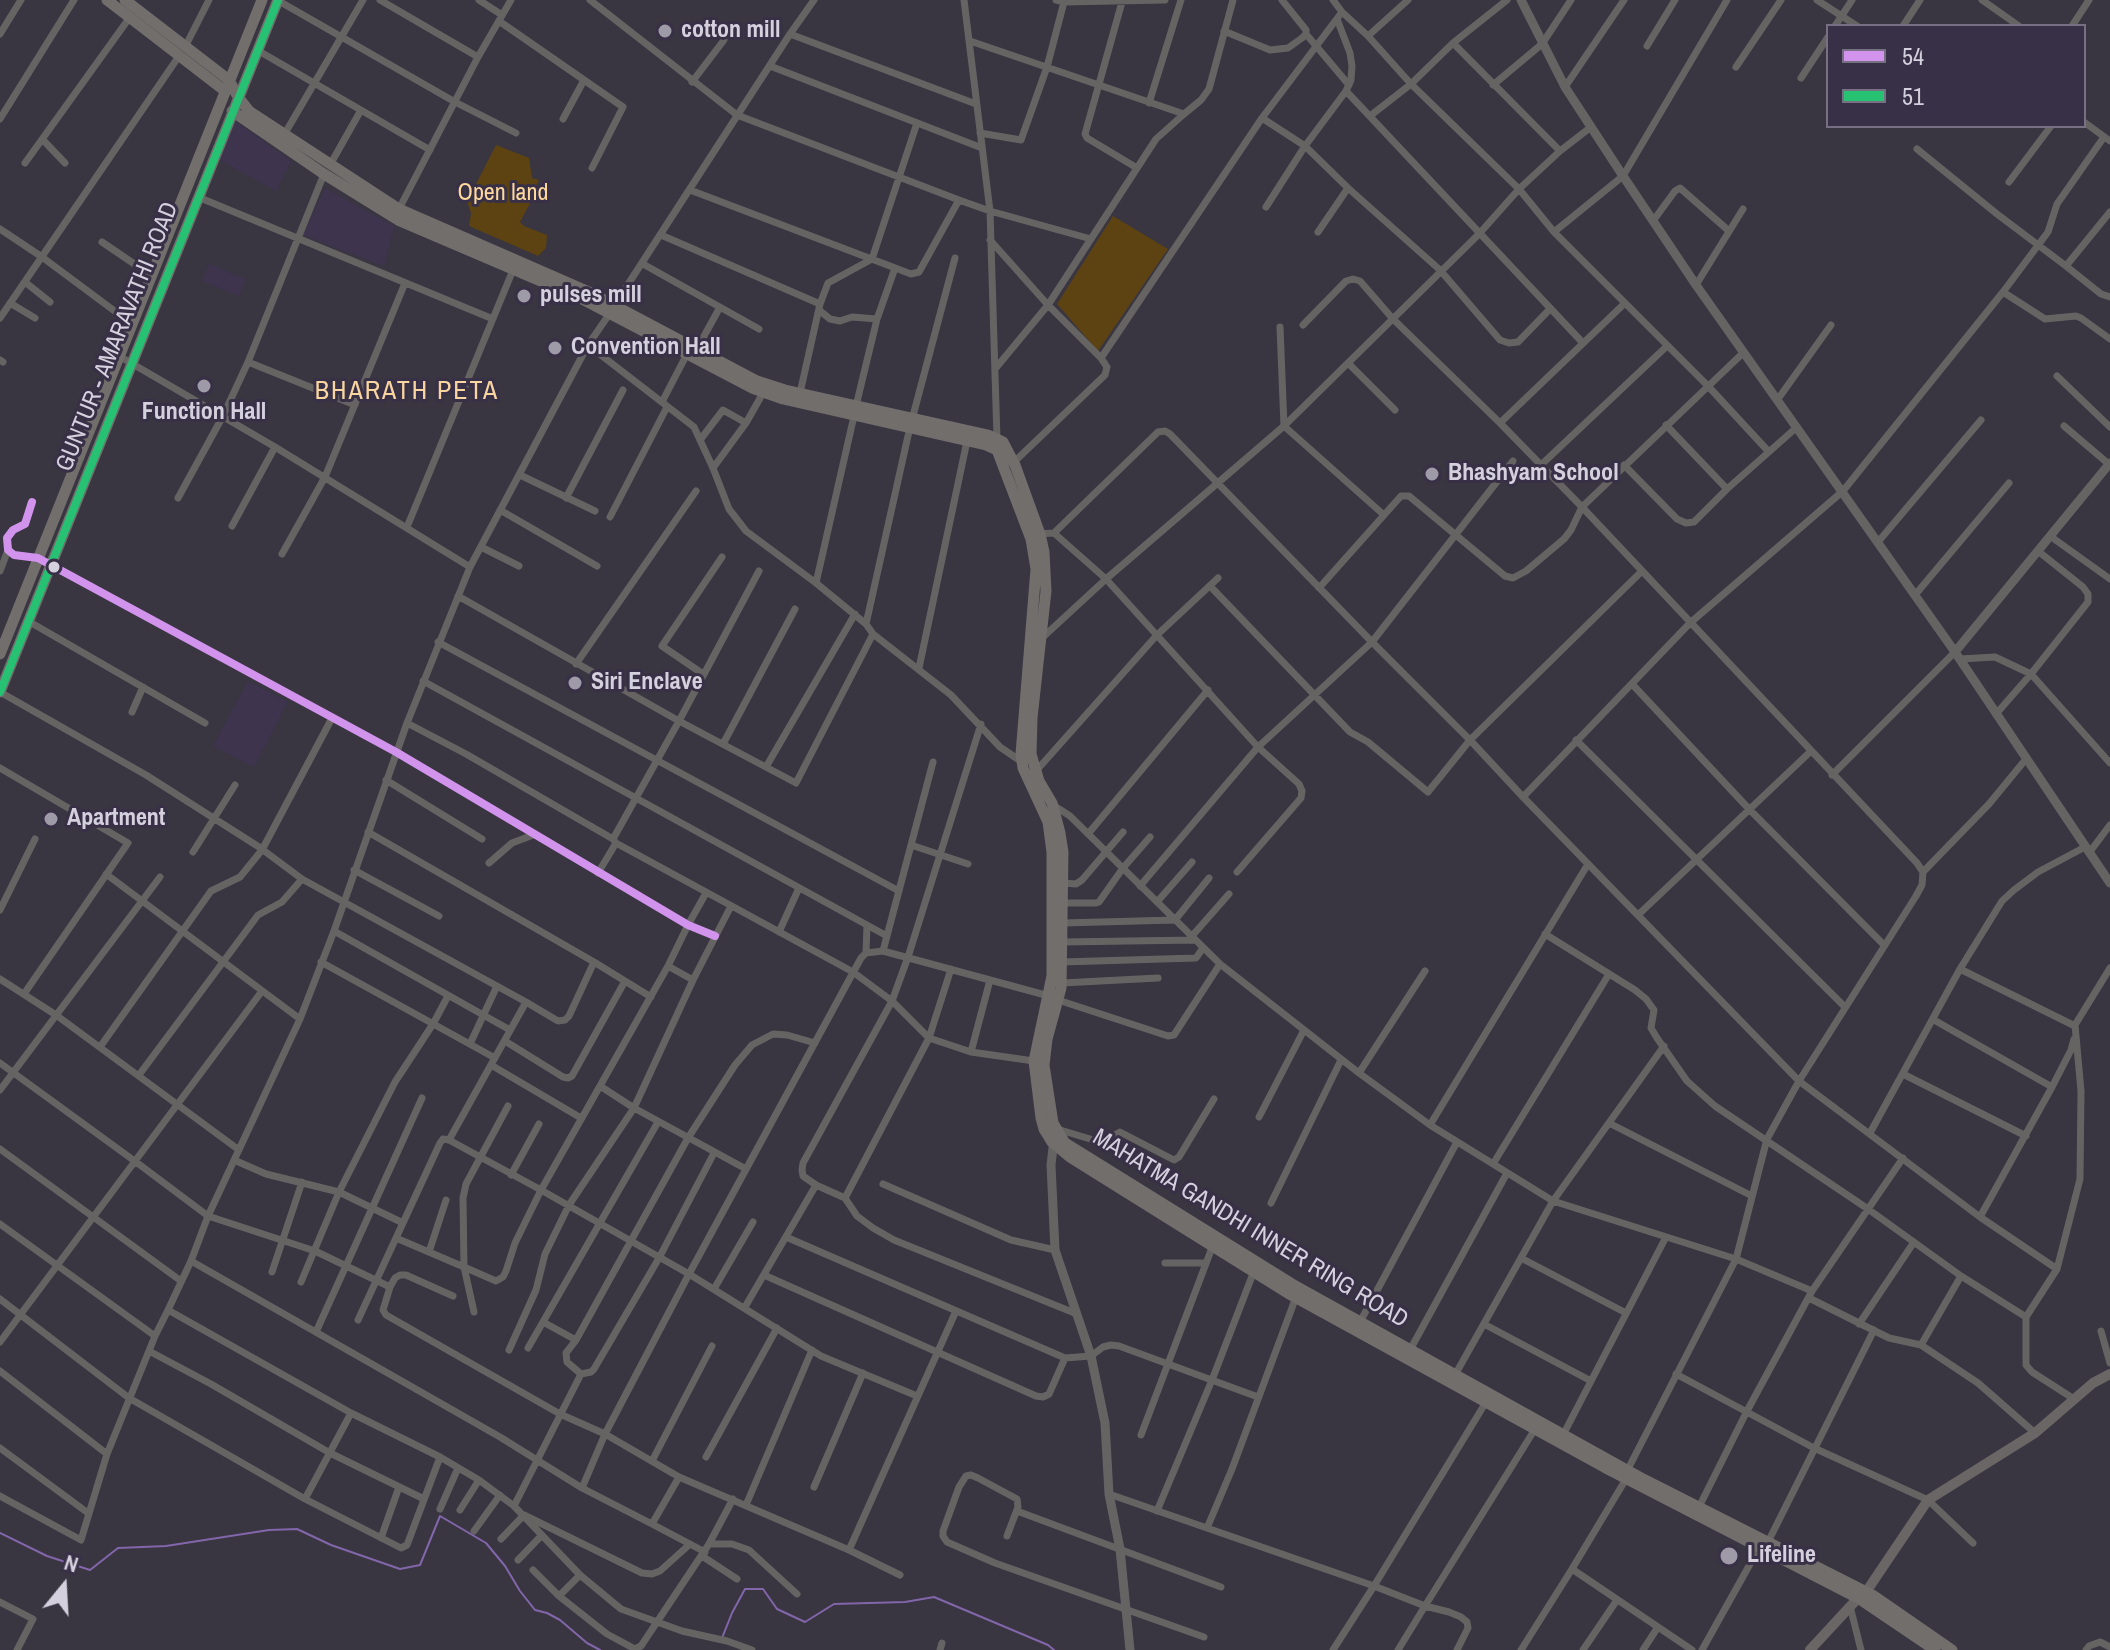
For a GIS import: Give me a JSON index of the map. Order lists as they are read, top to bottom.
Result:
{
  "streets": {
    "main road": ["GUNTUR - AMARAVATHI ROAD", "MAHATMA GANDHI INNER RING ROAD"]
  },
  "crossings": [
    ["GUNTUR - AMARAVATHI ROAD", "MAHATMA GANDHI INNER RING ROAD"]
  ],
  "districts": ["BHARATH PETA"],
  "parks": ["Open land"],
  "places": [
    "cotton mill",
    "pulses mill",
    "Convention Hall",
    "Function Hall",
    "Bhashyam School",
    "Siri Enclave",
    "Apartment",
    "Lifeline"
  ],
  "lines": ["transit line 51", "transit line 54"],
  "legend": ["54", "51"],
  "north": "top"
}
